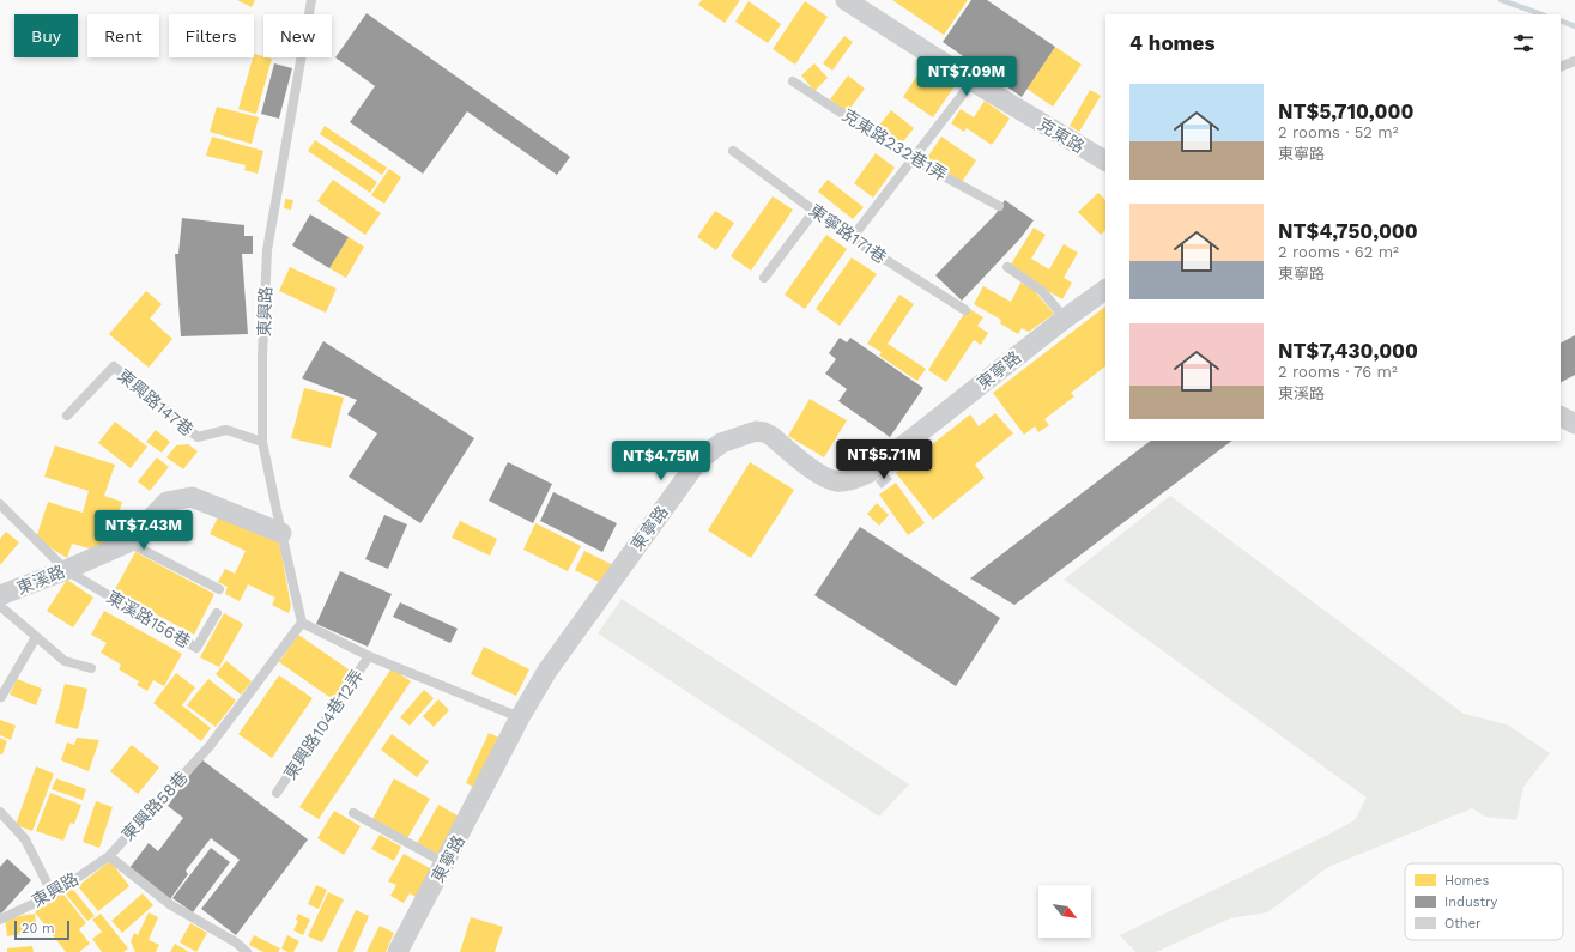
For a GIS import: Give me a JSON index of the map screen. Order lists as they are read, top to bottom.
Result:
{
  "streets": {
    "street": ["克東路", "東寧路", "東溪路"],
    "lane": [
      "克東路232巷1弄",
      "東寧路171巷",
      "東興路",
      "東興路147巷",
      "東溪路156巷",
      "東興路104巷12弄",
      "東興路58巷"
    ]
  },
  "crossings": [
    ["東興路", "東興路147巷"],
    ["東興路", "東溪路"],
    ["東興路", "東興路58巷"],
    ["東溪路", "東溪路156巷"]
  ],
  "legend": ["Homes", "Industry", "Other"],
  "scale_bar": "20 m",
  "north": "bottom right",
  "page": {
    "chip": [
      "Buy",
      "Rent",
      "Filters",
      "New"
    ],
    "heading": "4 homes",
    "price": [
      "NT$7.09M",
      "NT$5.71M",
      "NT$4.75M",
      "NT$7.43M"
    ],
    "list": [
      {
        "name": "NT$5,710,000",
        "note": "2 rooms · 52 m² · 東寧路"
      },
      {
        "name": "NT$4,750,000",
        "note": "2 rooms · 62 m² · 東寧路"
      },
      {
        "name": "NT$7,430,000",
        "note": "2 rooms · 76 m² · 東溪路"
      }
    ],
    "scale": "20 m"
  }
}
